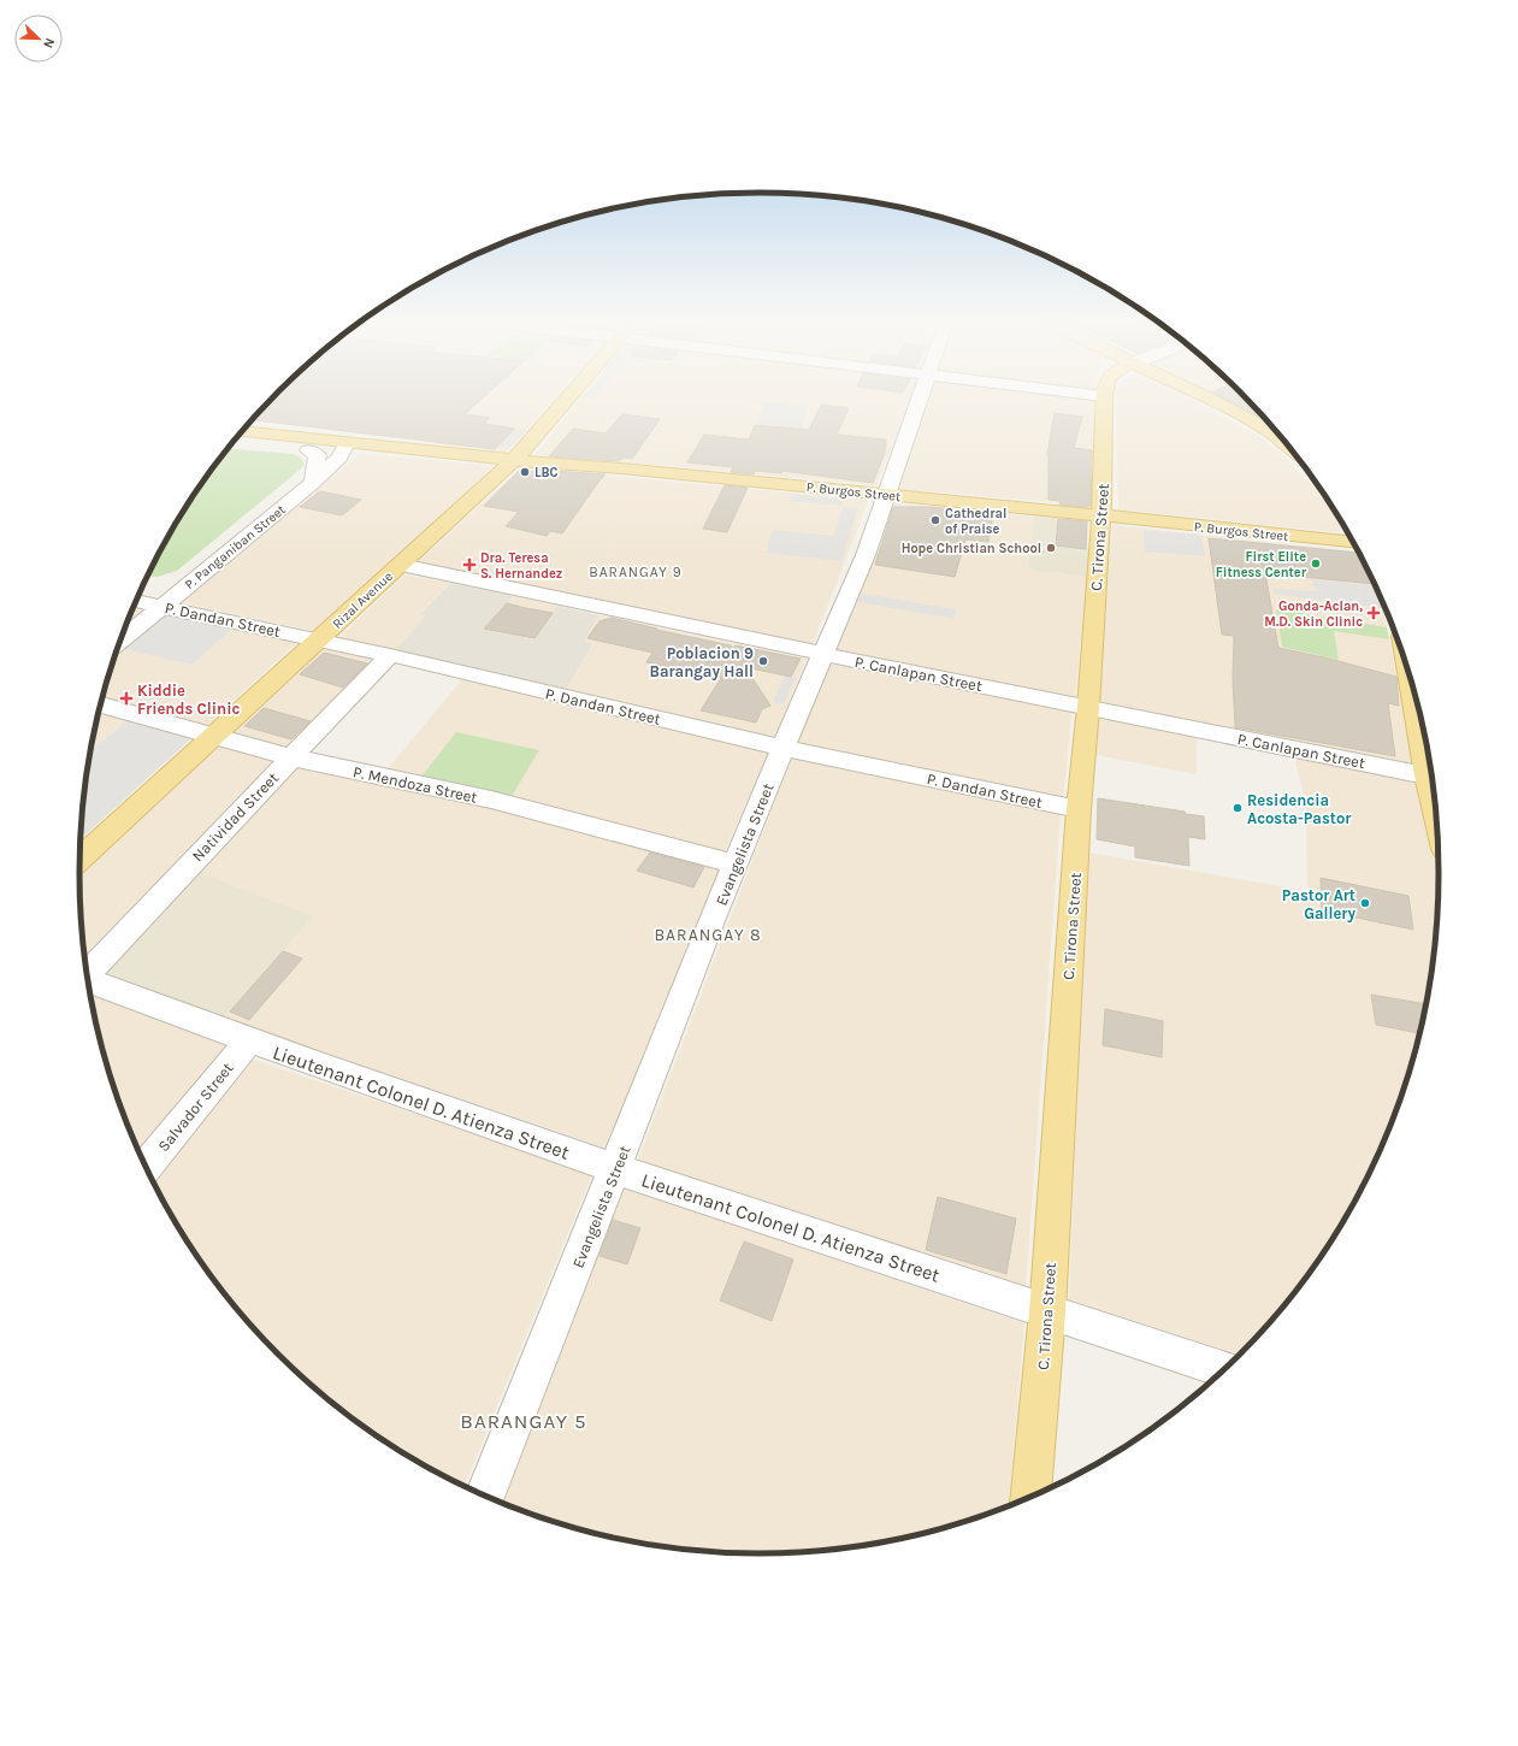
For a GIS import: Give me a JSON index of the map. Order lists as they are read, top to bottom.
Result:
{
  "streets": {
    "main road": ["P. Burgos Street", "C. Tirona Street", "Rizal Avenue"],
    "street": [
      "P. Panganiban Street",
      "P. Dandan Street",
      "P. Canlapan Street",
      "P. Mendoza Street",
      "Natividad Street",
      "Evangelista Street",
      "Lieutenant Colonel D. Atienza Street",
      "Salvador Street"
    ]
  },
  "crossings": [
    ["P. Burgos Street", "C. Tirona Street"],
    ["P. Burgos Street", "P. Panganiban Street"],
    ["P. Burgos Street", "Rizal Avenue"],
    ["P. Burgos Street", "Evangelista Street"],
    ["C. Tirona Street", "P. Dandan Street"],
    ["C. Tirona Street", "P. Canlapan Street"],
    ["C. Tirona Street", "Lieutenant Colonel D. Atienza Street"],
    ["P. Panganiban Street", "P. Dandan Street"],
    ["Rizal Avenue", "P. Dandan Street"],
    ["Rizal Avenue", "P. Canlapan Street"],
    ["Rizal Avenue", "P. Mendoza Street"],
    ["P. Dandan Street", "Natividad Street"],
    ["P. Dandan Street", "Evangelista Street"],
    ["P. Canlapan Street", "Evangelista Street"],
    ["P. Mendoza Street", "Natividad Street"],
    ["P. Mendoza Street", "Evangelista Street"],
    ["Evangelista Street", "Lieutenant Colonel D. Atienza Street"],
    ["Lieutenant Colonel D. Atienza Street", "Salvador Street"]
  ],
  "districts": ["BARANGAY 9", "BARANGAY 8", "BARANGAY 5"],
  "places": {
    "other": [
      "LBC",
      "Cathedral of Praise",
      "Hope Christian School",
      "First Elite Fitness Center",
      "Poblacion 9 Barangay Hall",
      "Residencia Acosta-Pastor",
      "Pastor Art Gallery"
    ],
    "health": ["Dra. Teresa S. Hernandez", "Gonda-Aclan, M.D. Skin Clinic", "Kiddie Friends Clinic"]
  },
  "north": "bottom right"
}
